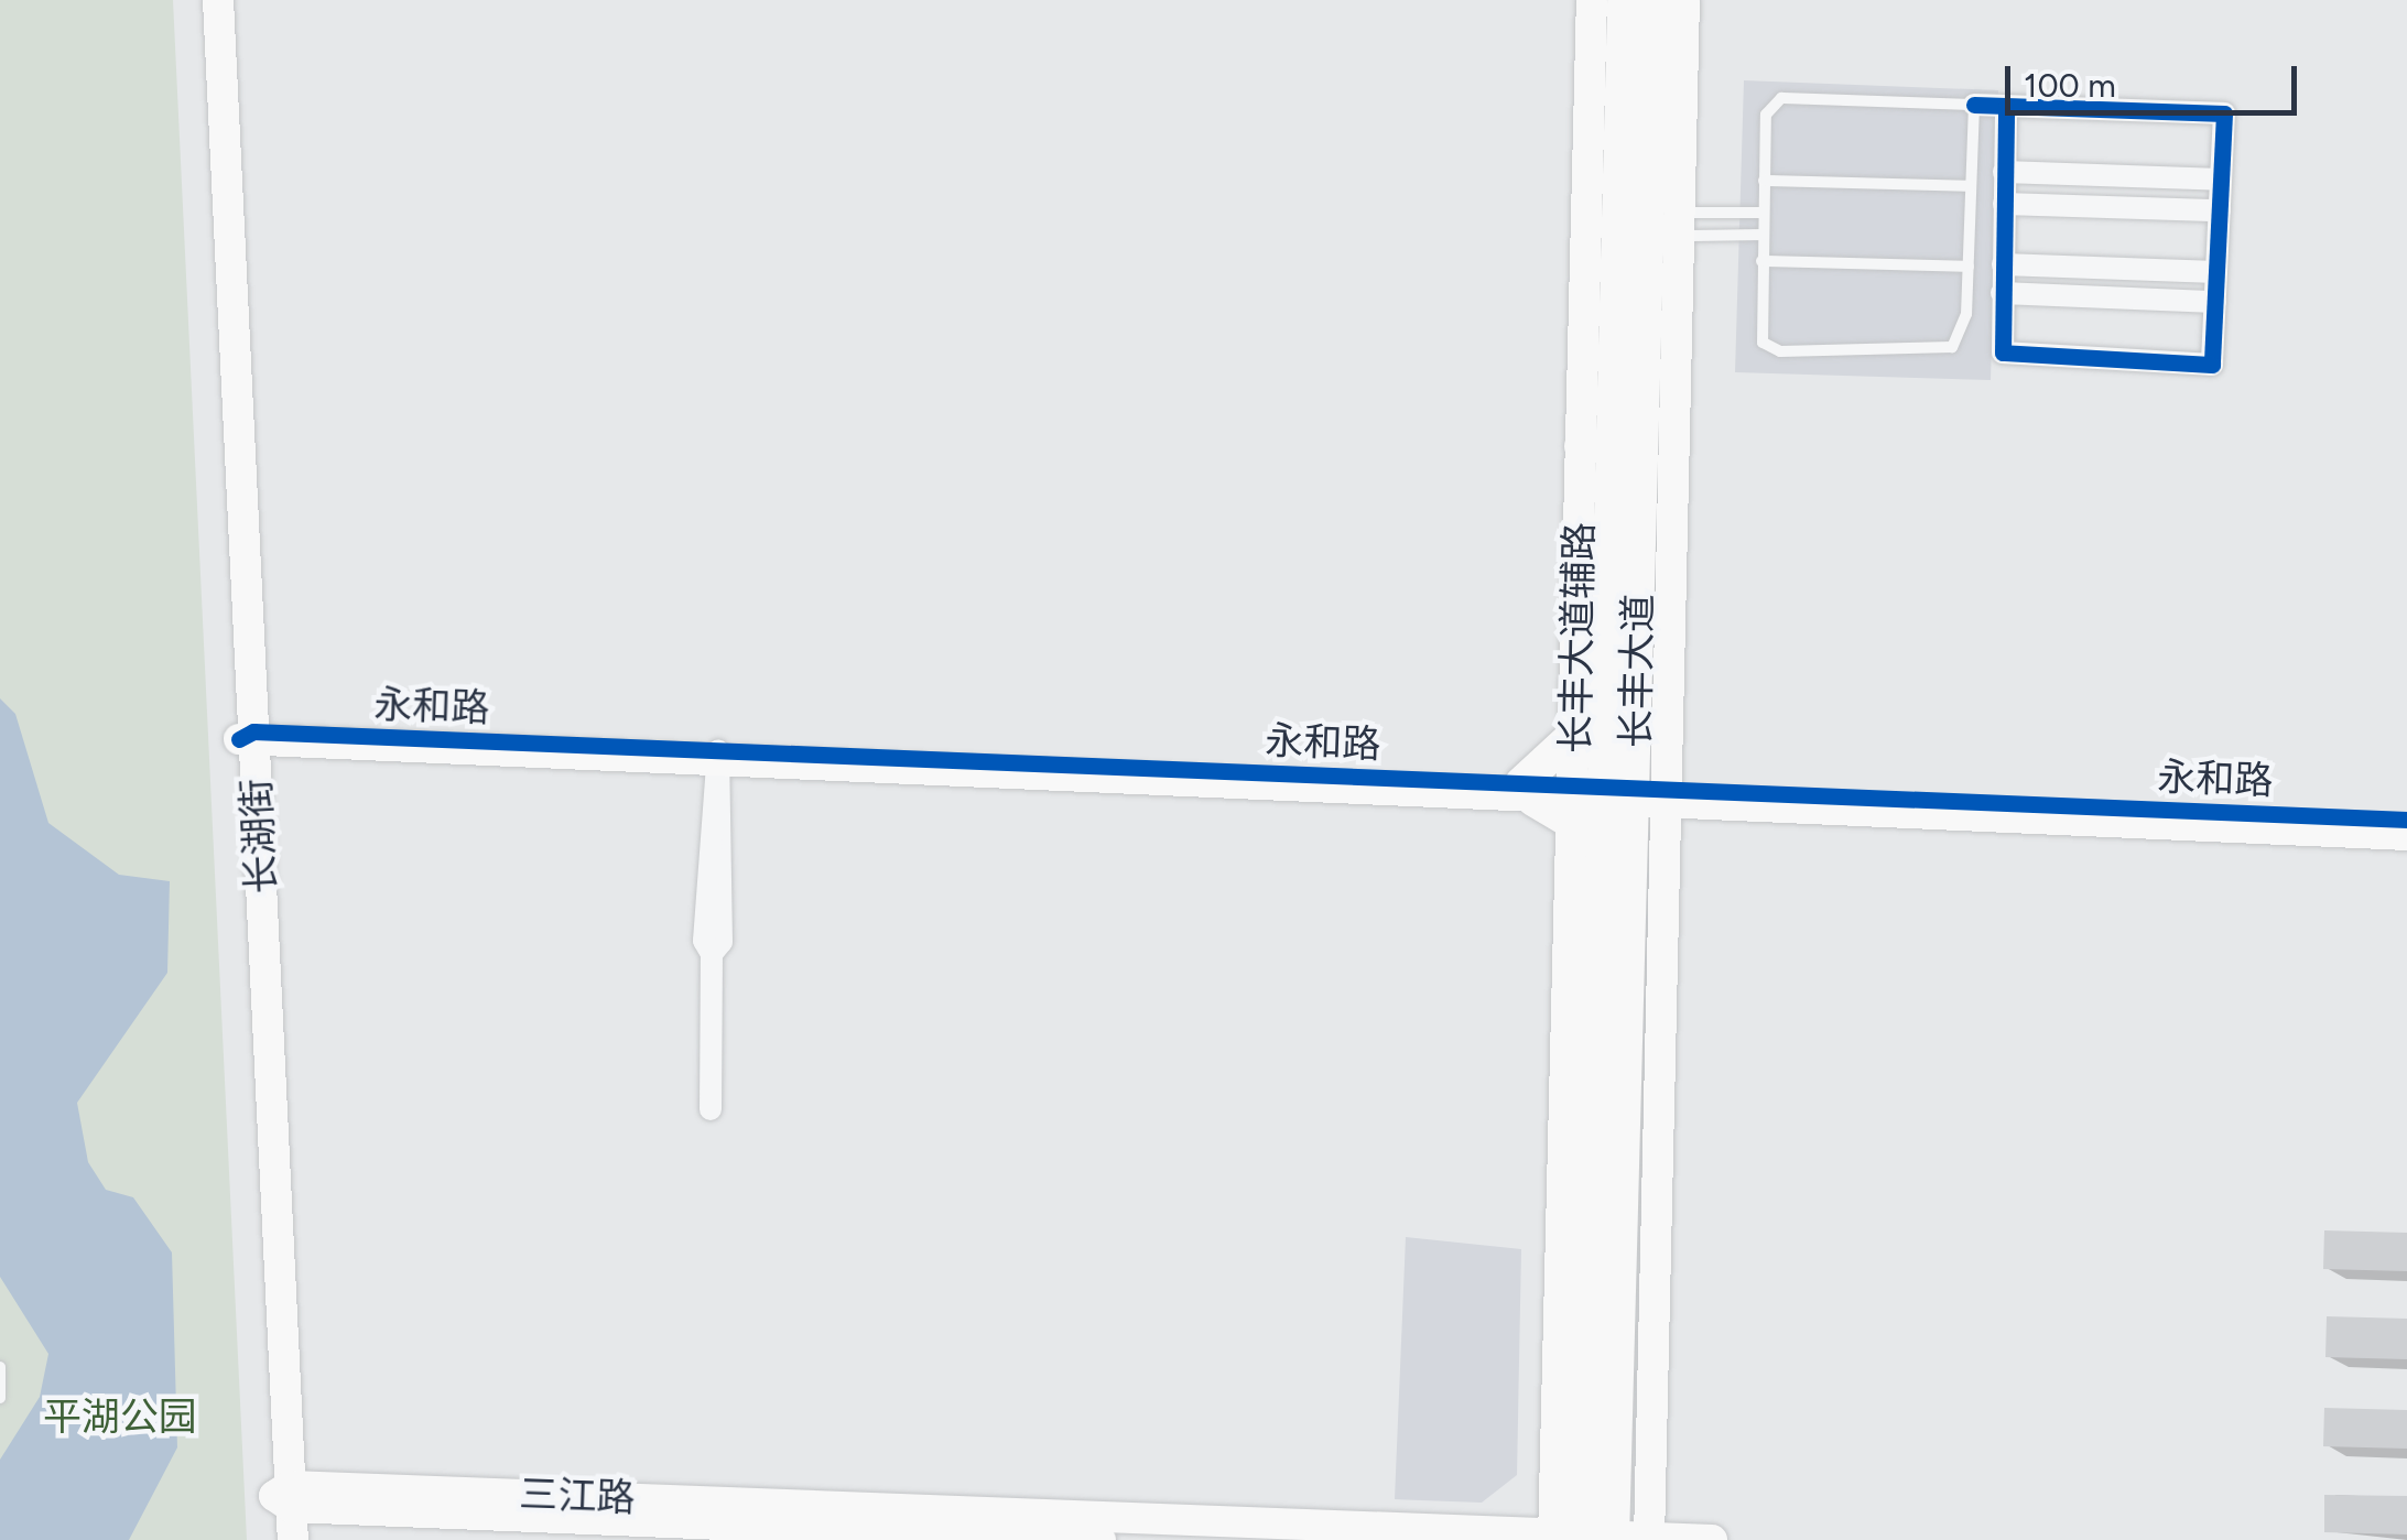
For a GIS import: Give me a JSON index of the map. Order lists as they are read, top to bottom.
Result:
{
  "streets": {
    "main road": [
      "长丰大道辅路",
      "长丰大道",
      "永和路",
      "长湖街",
      "三江路"
    ]
  },
  "crossings": [
    ["长丰大道辅路", "长丰大道"],
    ["长丰大道辅路", "永和路"],
    ["长丰大道辅路", "三江路"],
    ["长丰大道", "永和路"],
    ["长丰大道", "三江路"],
    ["永和路", "长湖街"],
    ["长湖街", "三江路"]
  ],
  "parks": ["平湖公园"],
  "scale_bar": "100 m"
}
